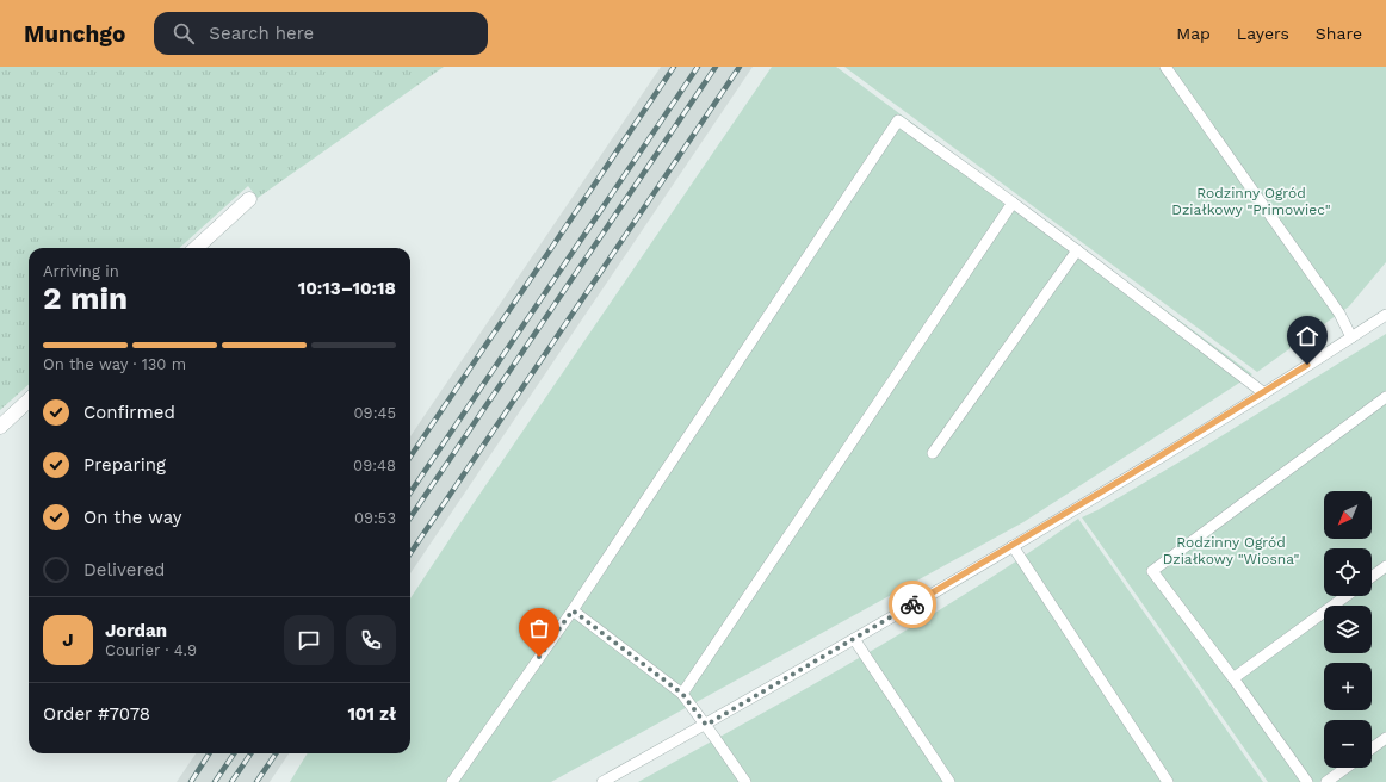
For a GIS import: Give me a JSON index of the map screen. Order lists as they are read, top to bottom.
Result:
{
  "parks": ["Rodzinny Ogród Działkowy \"Primowiec\"", "Rodzinny Ogród Działkowy \"Wiosna\""],
  "north": "bottom left",
  "page": {
    "header": "Munchgo",
    "search": "Search here",
    "nav": ["Map", "Layers", "Share"],
    "heading": ["2 min", "Arriving in", "10:13–10:18"],
    "panel": [
      "Jordan",
      "Courier · 4.9",
      "Order #7078",
      "101 zł"
    ],
    "bar": "On the way · 130 m",
    "list": [
      ["Confirmed", "09:45"],
      ["Preparing", "09:48"],
      ["On the way", "09:53"],
      "Delivered"
    ],
    "map_buttons": ["+", "−"],
    "round": "J"
  }
}
